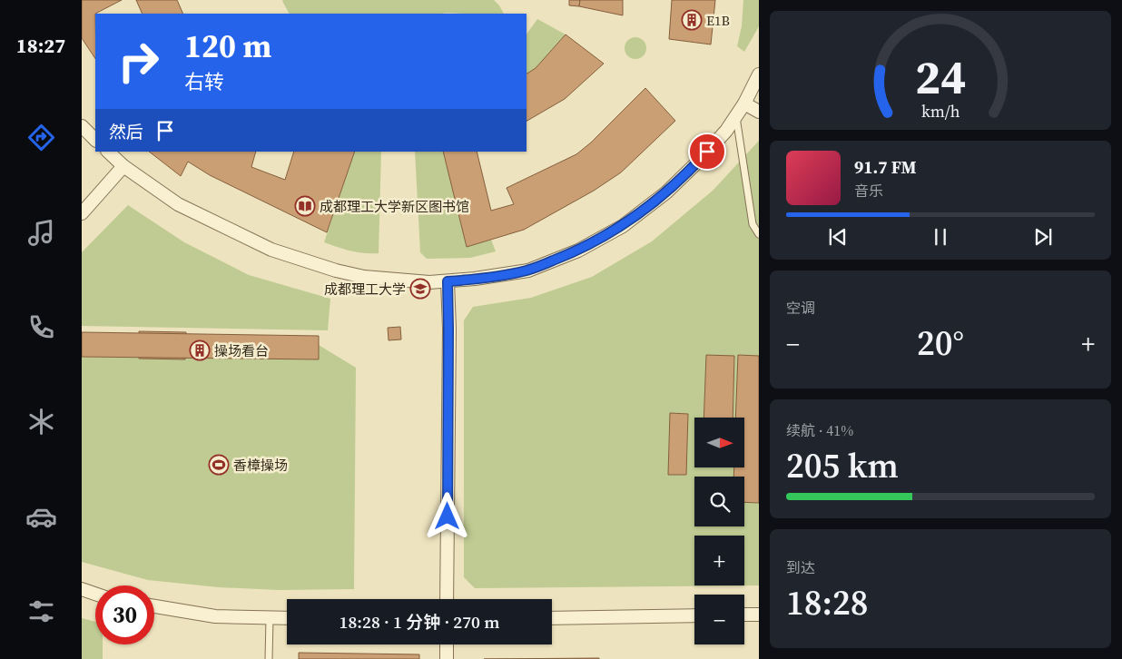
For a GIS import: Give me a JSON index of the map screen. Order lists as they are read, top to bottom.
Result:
{
  "places": {
    "building": ["E1B", "操场看台"],
    "library": ["成都理工大学新区图书馆"],
    "school or university": ["成都理工大学"],
    "sports": ["香樟操场"]
  },
  "north": "right",
  "page": {
    "tabs": "18:27",
    "turn": ["120 m", "右转"],
    "then": "然后",
    "song": ["91.7 FM", "音乐"],
    "tile": [
      "空调",
      ["续航 · 41%", "205 km"],
      ["到达", "18:28"]
    ],
    "heat": ["−", "20°", "+"],
    "map_buttons": ["+", "−"],
    "limit": "30",
    "trip": "18:28 · 1 分钟 · 270 m",
    "gauge": ["24", "km/h"]
  }
}
